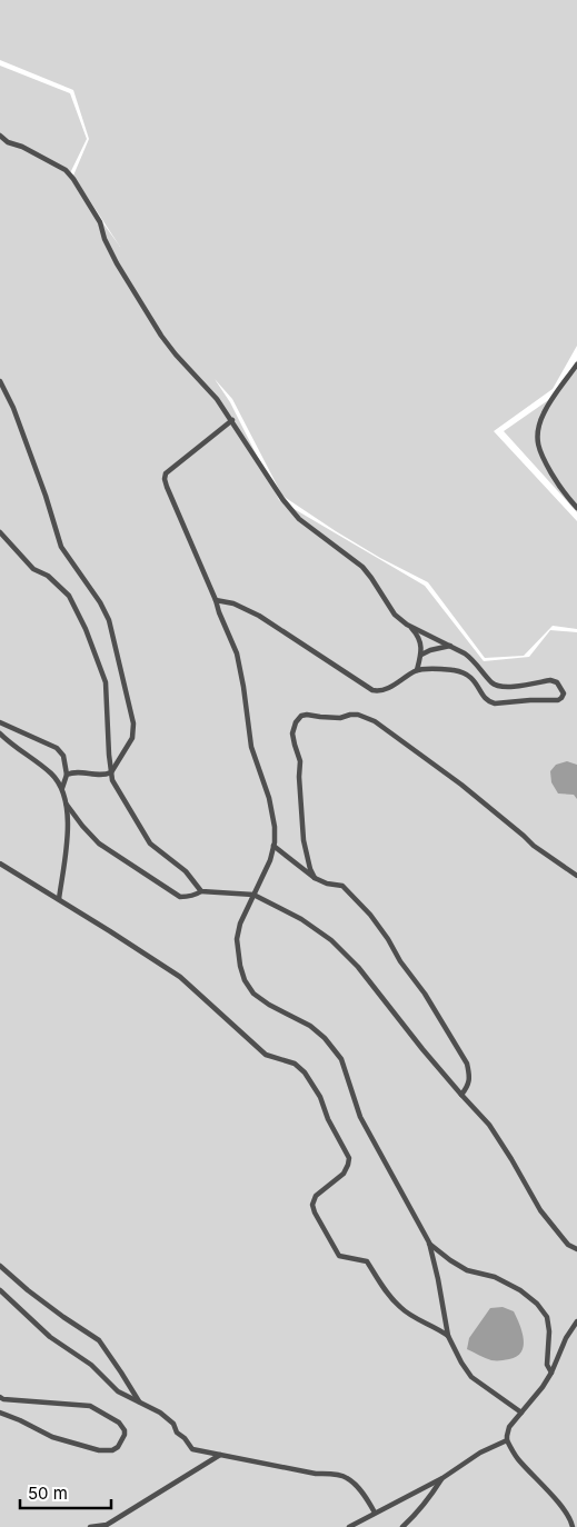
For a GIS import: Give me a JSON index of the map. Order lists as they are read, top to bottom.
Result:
{
  "scale_bar": "50 m"
}
